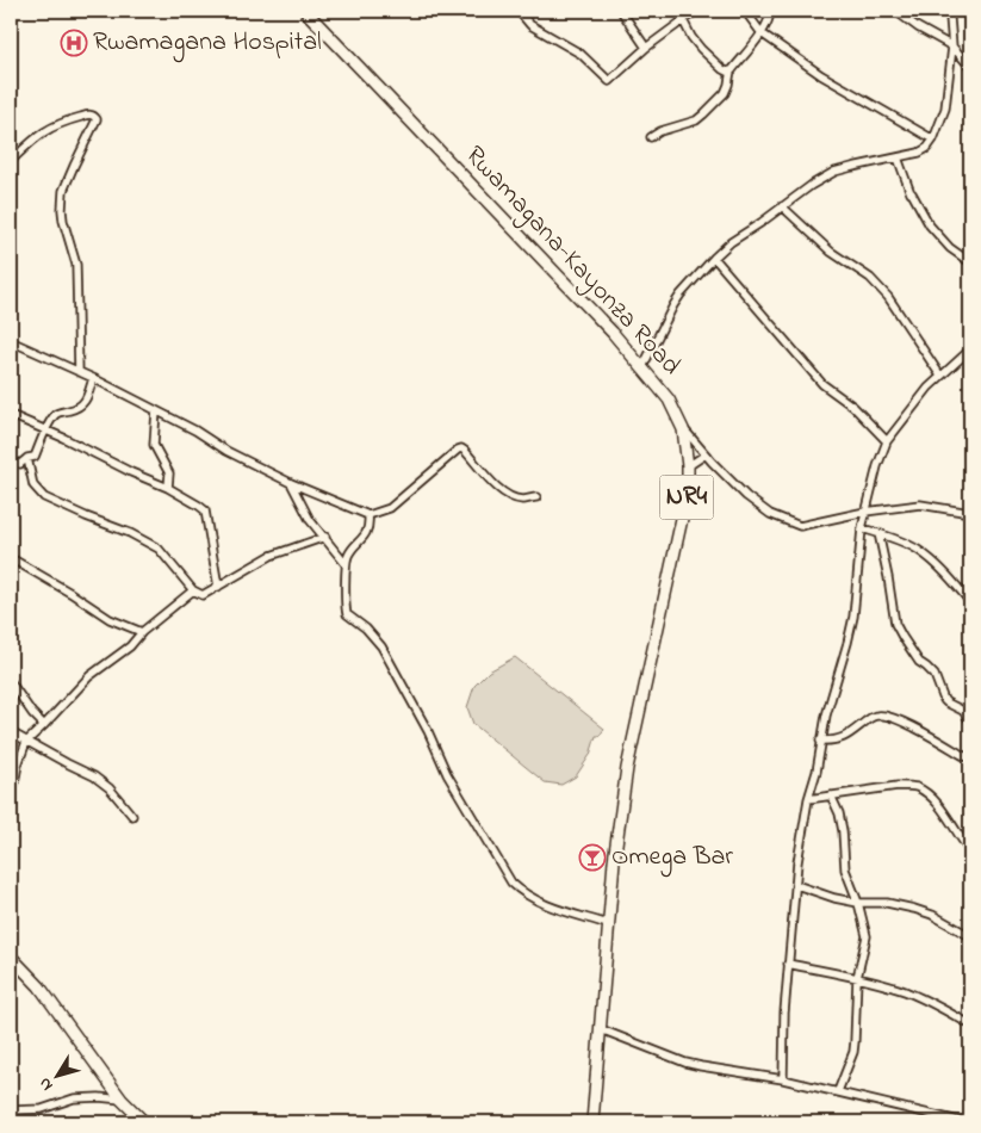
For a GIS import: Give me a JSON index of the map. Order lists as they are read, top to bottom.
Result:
{
  "streets": {
    "highway": ["Rwamagana-Kayonza Road", "NR4"]
  },
  "places": {
    "hospital": ["Rwamagana Hospital"],
    "bar": ["Omega Bar"]
  },
  "north": "bottom left"
}
